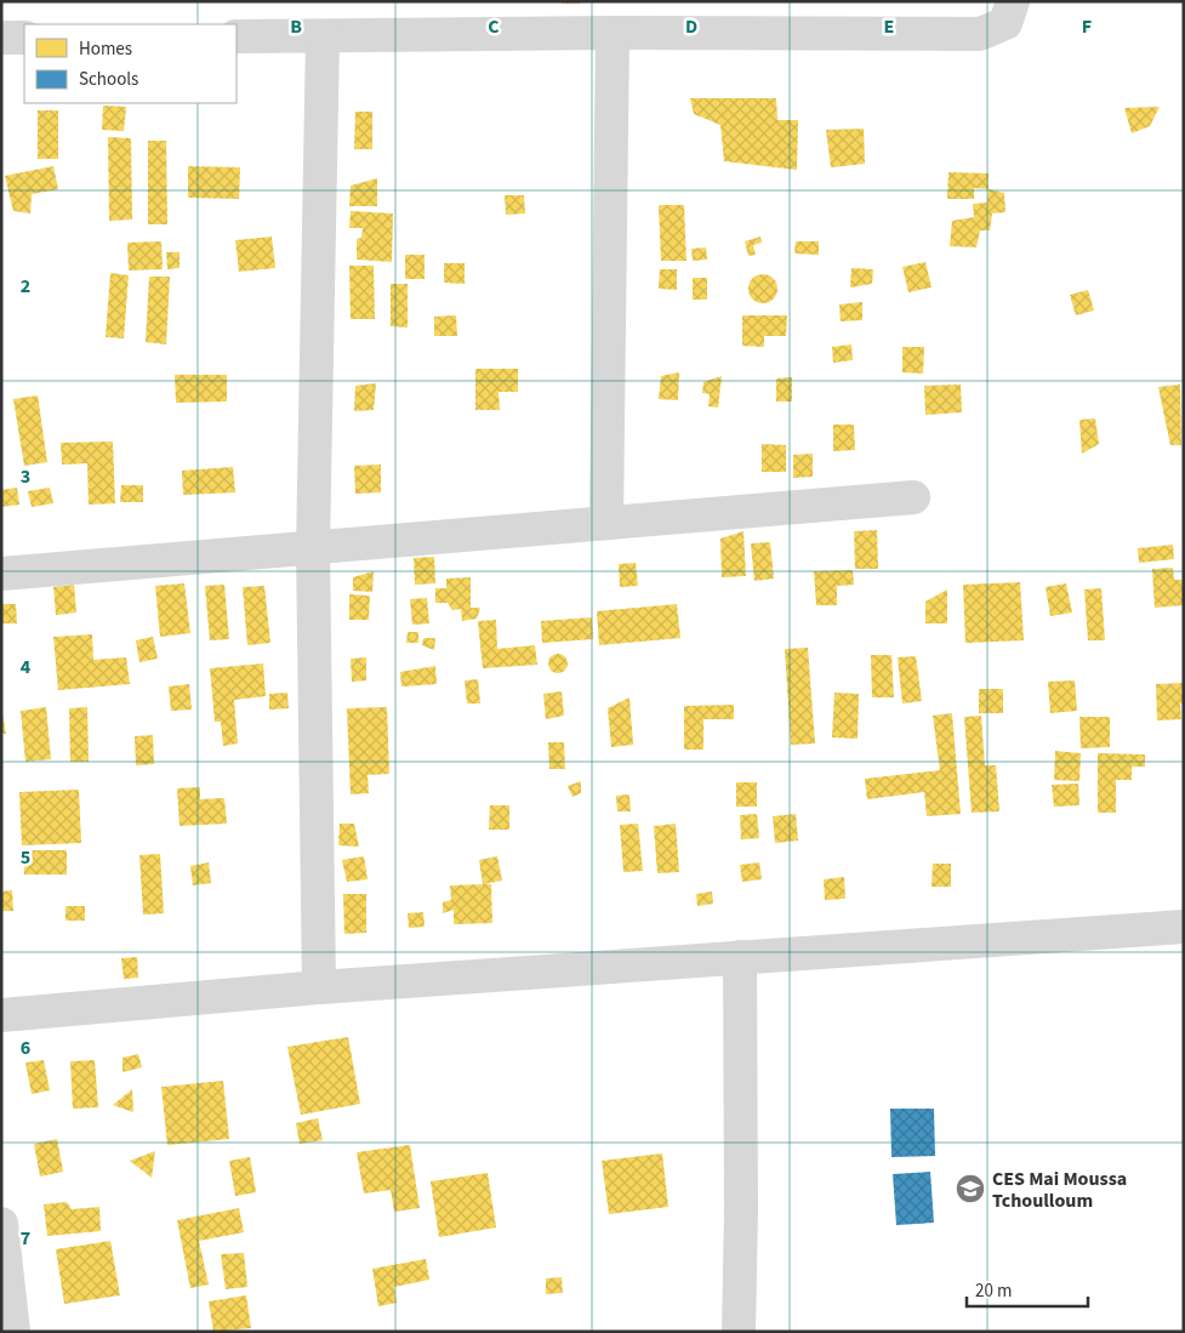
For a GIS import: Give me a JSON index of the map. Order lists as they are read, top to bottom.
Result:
{
  "places": {
    "school or university": ["CES Mai Moussa Tchoulloum"]
  },
  "legend": ["Homes", "Schools"],
  "scale_bar": "20 m",
  "grid": {
    "columns": [
      "B",
      "C",
      "D",
      "E",
      "F"
    ],
    "rows": [
      "2",
      "3",
      "4",
      "5",
      "6",
      "7"
    ]
  }
}
